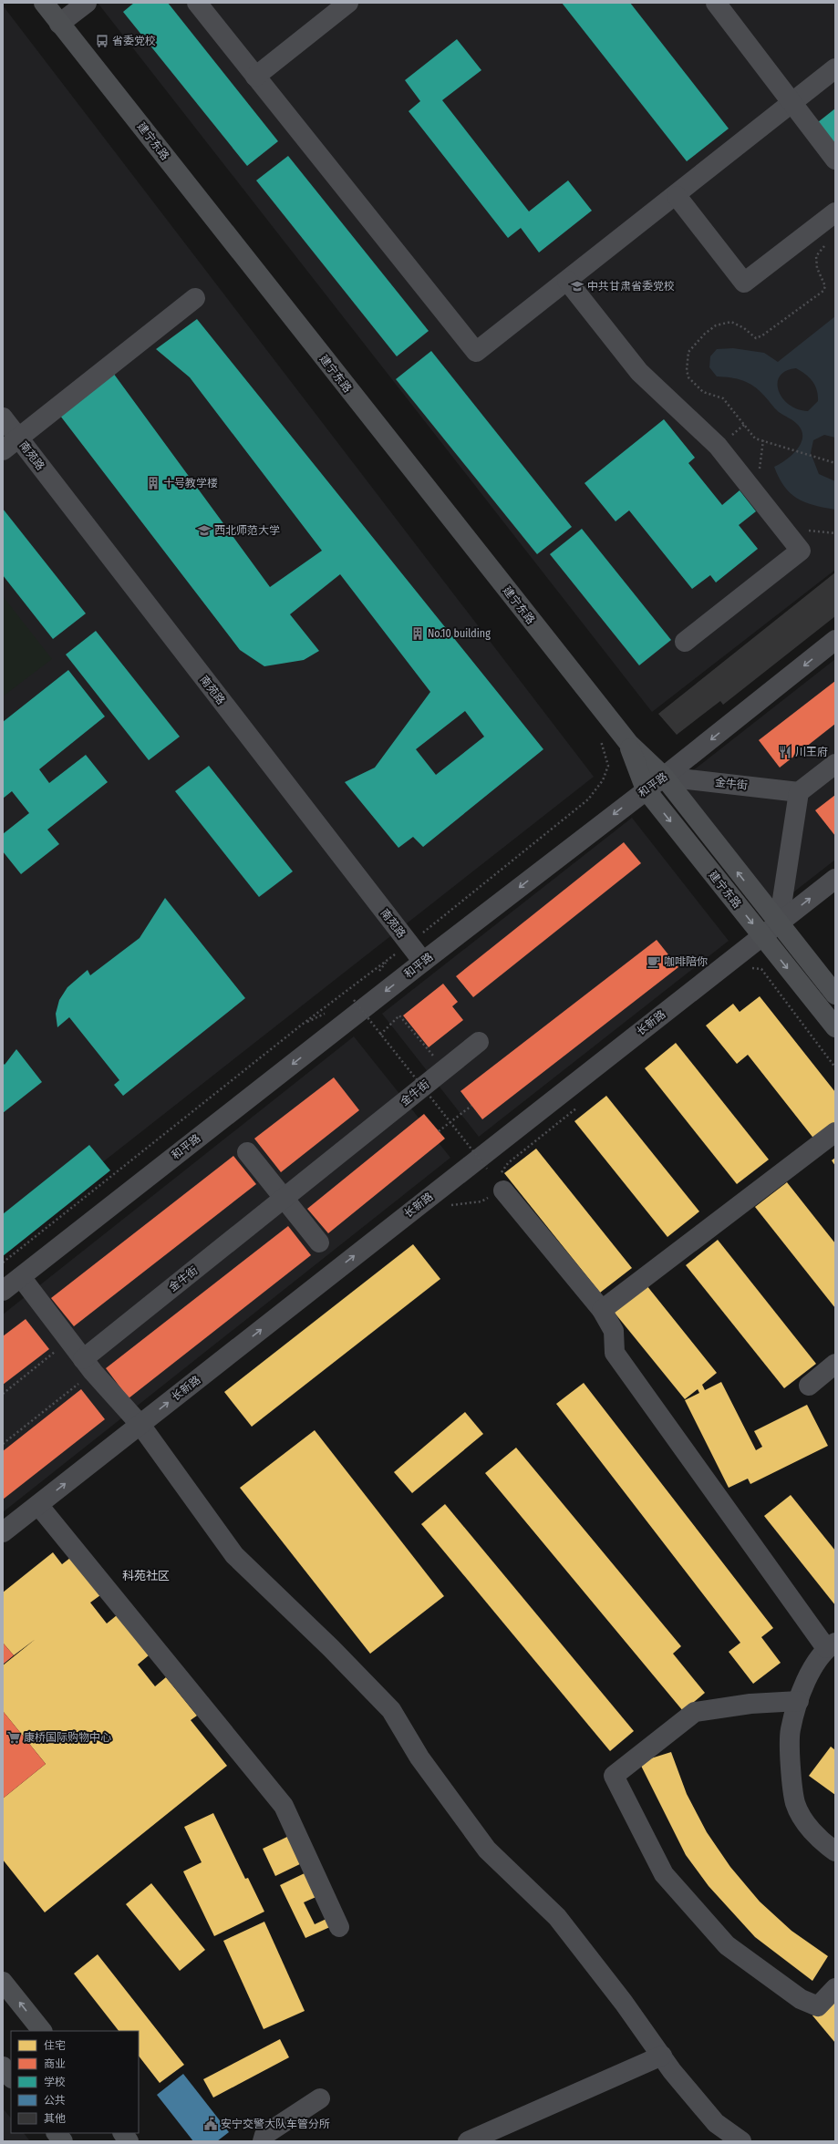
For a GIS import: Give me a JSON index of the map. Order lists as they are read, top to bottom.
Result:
{
  "streets": {
    "main road": ["建宁东路"],
    "street": [
      "南苑路",
      "金牛街",
      "和平路",
      "长新路"
    ]
  },
  "crossings": [
    ["建宁东路", "金牛街"],
    ["建宁东路", "和平路"],
    ["建宁东路", "长新路"],
    ["南苑路", "和平路"],
    ["金牛街", "和平路"]
  ],
  "one_way": ["和平路", "长新路"],
  "districts": ["科苑社区"],
  "places": {
    "bus stop": ["省委党校"],
    "school or university": ["中共甘肃省委党校", "西北师范大学"],
    "building": ["十号教学楼", "No.10 building"],
    "restaurant": ["川王府"],
    "cafe": ["咖啡陪你"],
    "supermarket": ["康桥国际购物中心"],
    "public building": ["安宁交警大队车管分所"]
  },
  "legend": [
    "住宅",
    "商业",
    "学校",
    "公共",
    "其他"
  ]
}
